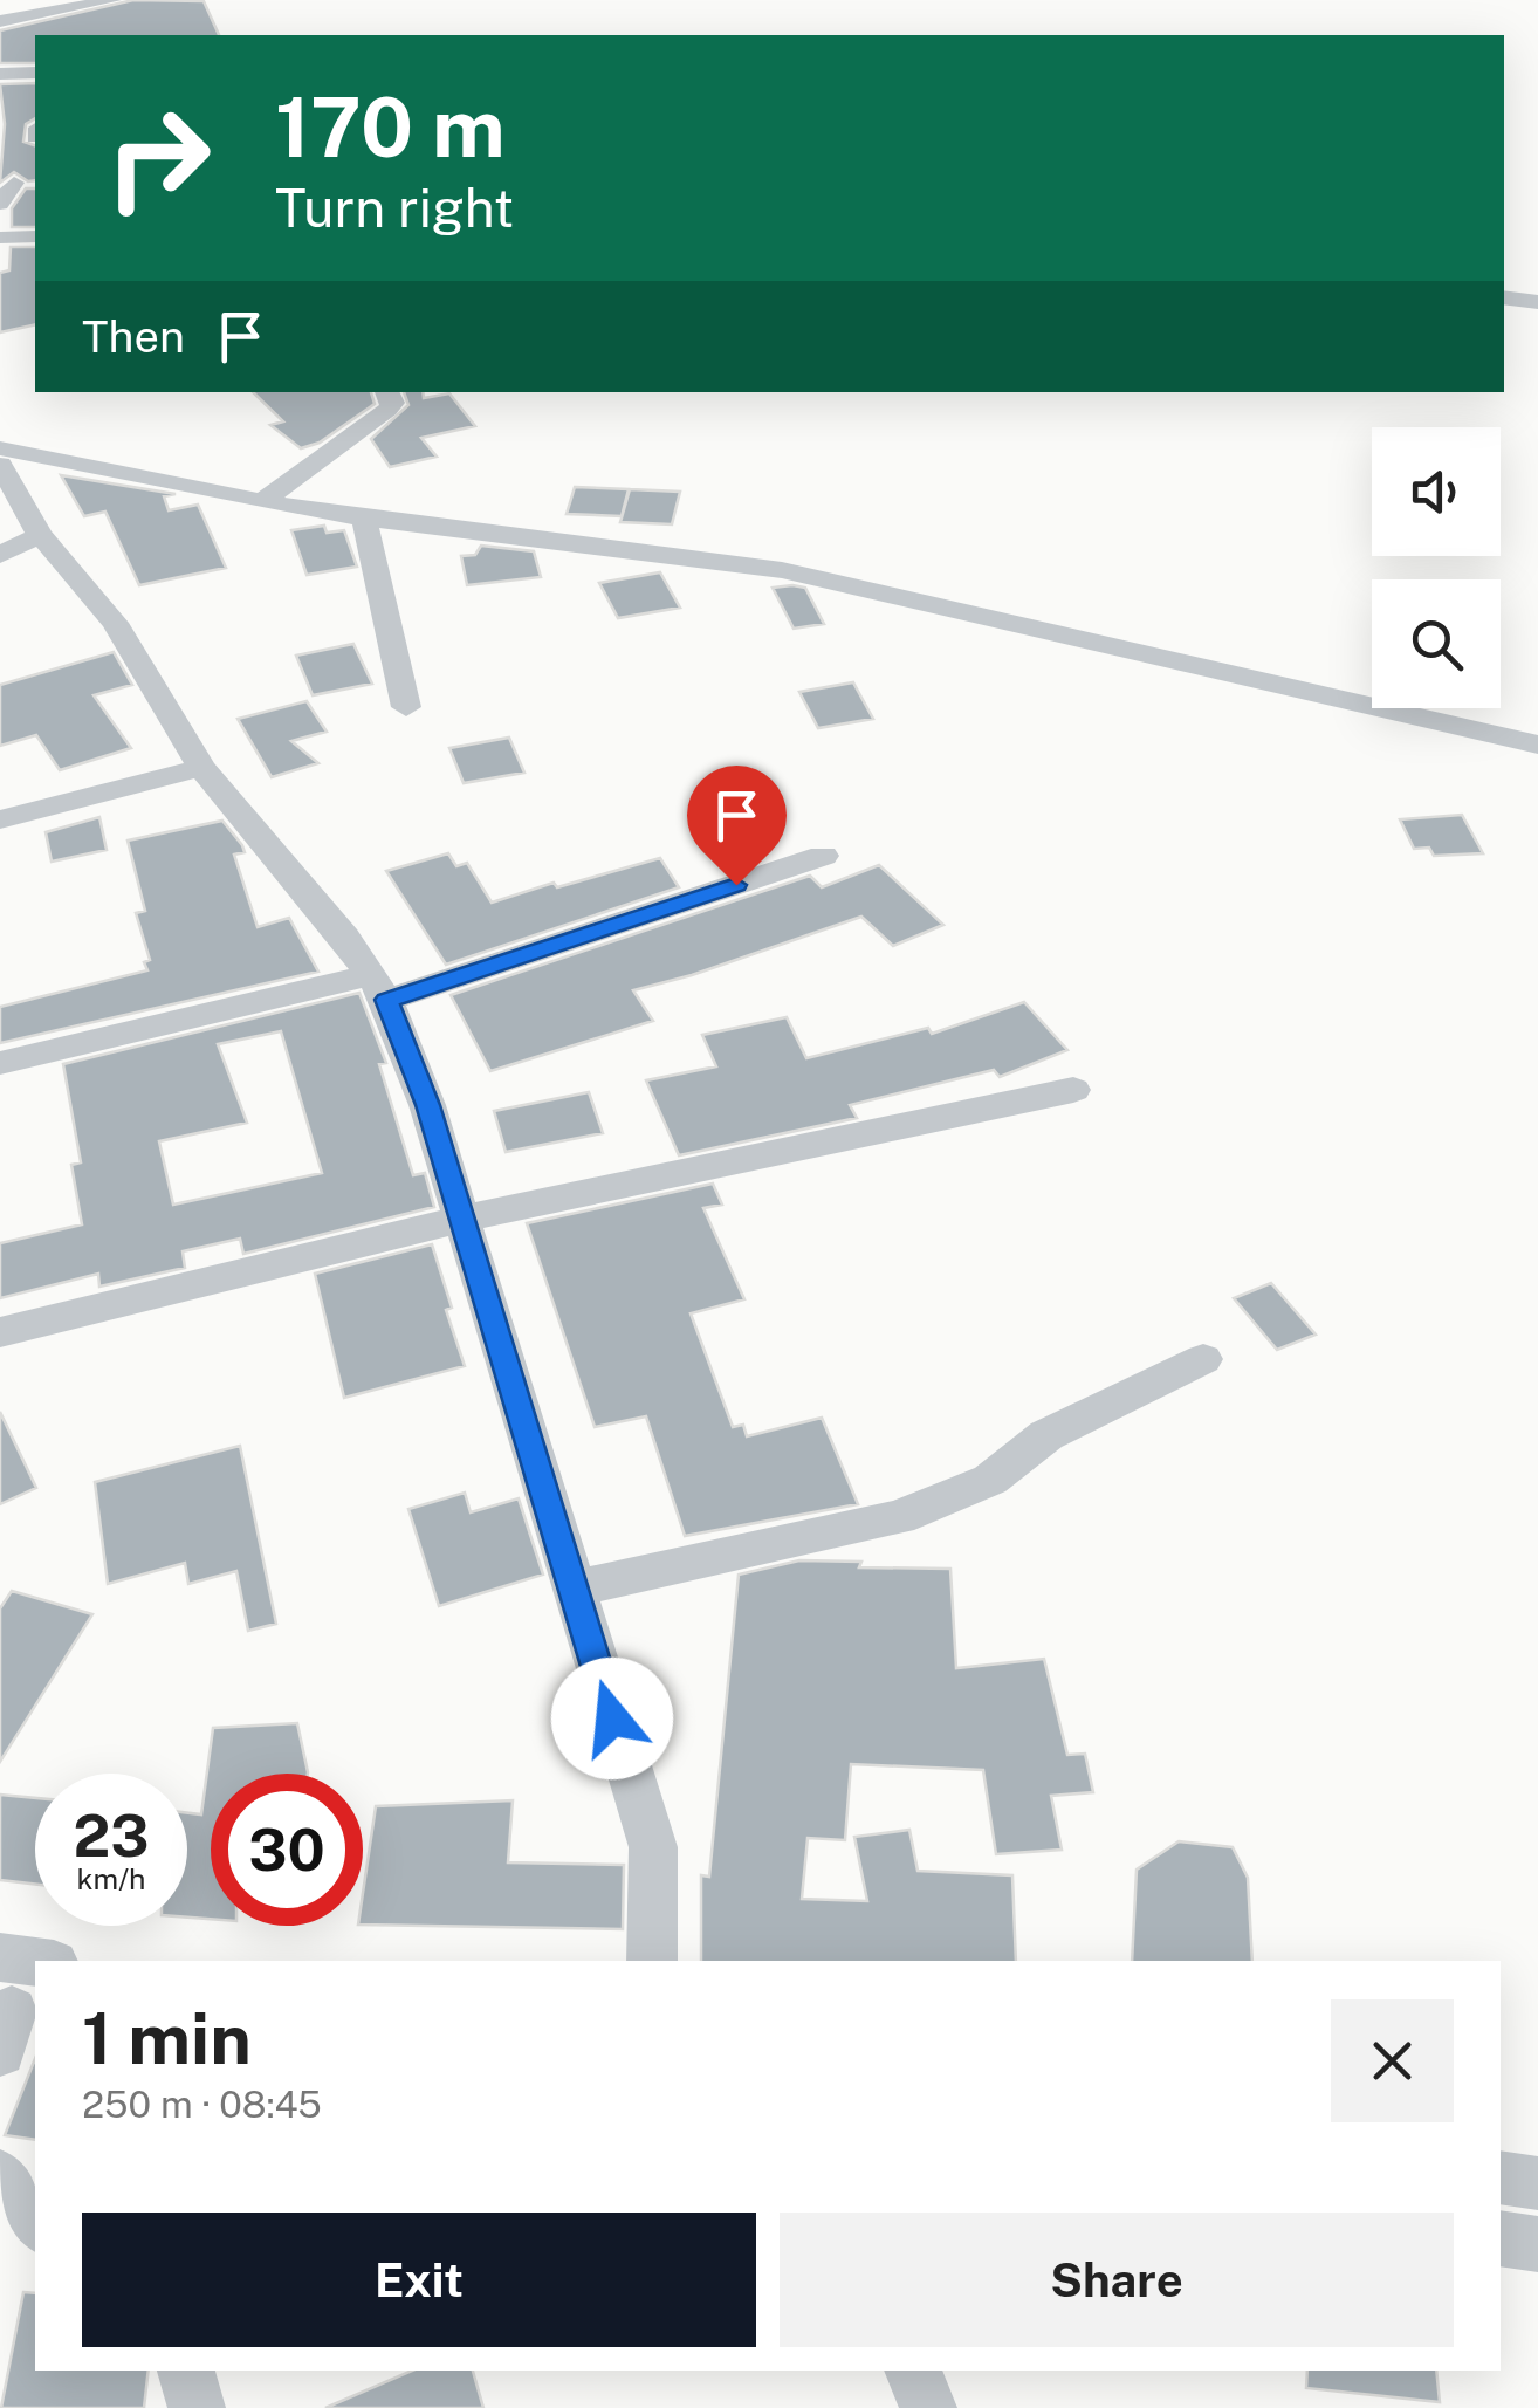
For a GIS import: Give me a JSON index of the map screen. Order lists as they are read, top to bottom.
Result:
{
  "page": {
    "turn": ["170 m", "Turn right"],
    "then": "Then",
    "speed": "23 km/h",
    "limit": "30",
    "heading": ["1 min", "250 m · 08:45"],
    "buttons": ["Exit", "Share"]
  }
}
